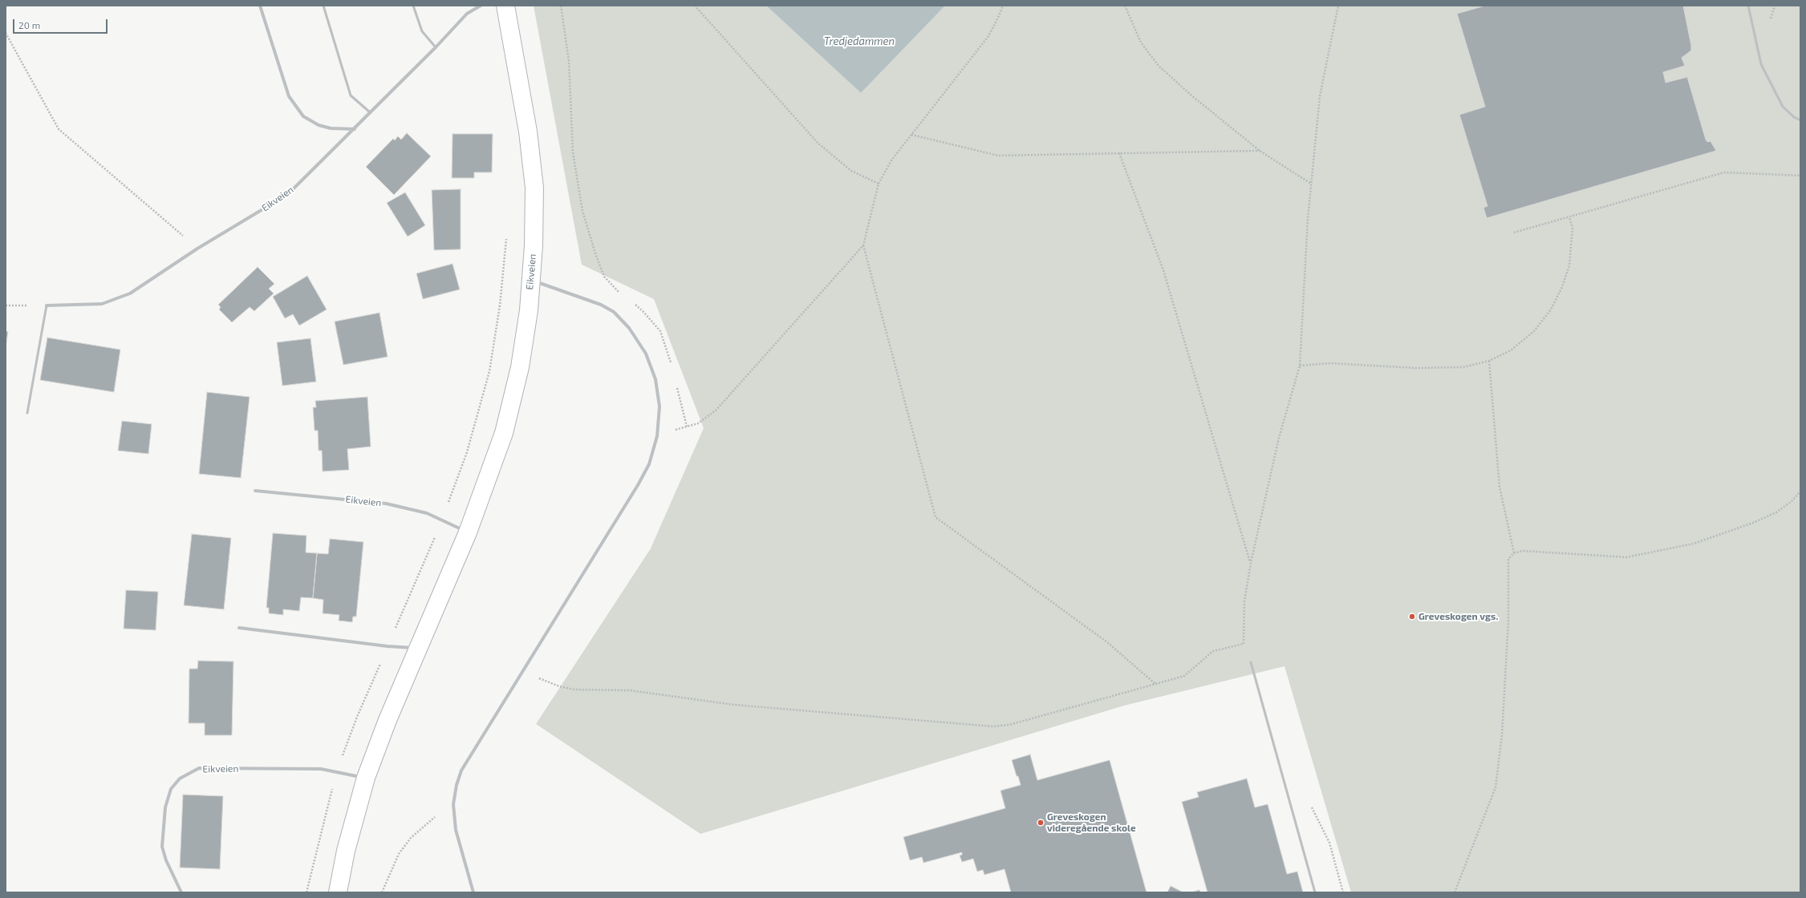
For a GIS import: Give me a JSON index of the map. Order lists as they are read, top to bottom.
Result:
{
  "streets": {
    "main road": ["Eikveien"]
  },
  "water": ["Tredjedammen"],
  "places": ["Greveskogen vgs.", "Greveskogen videregående skole"],
  "scale_bar": "20 m"
}
